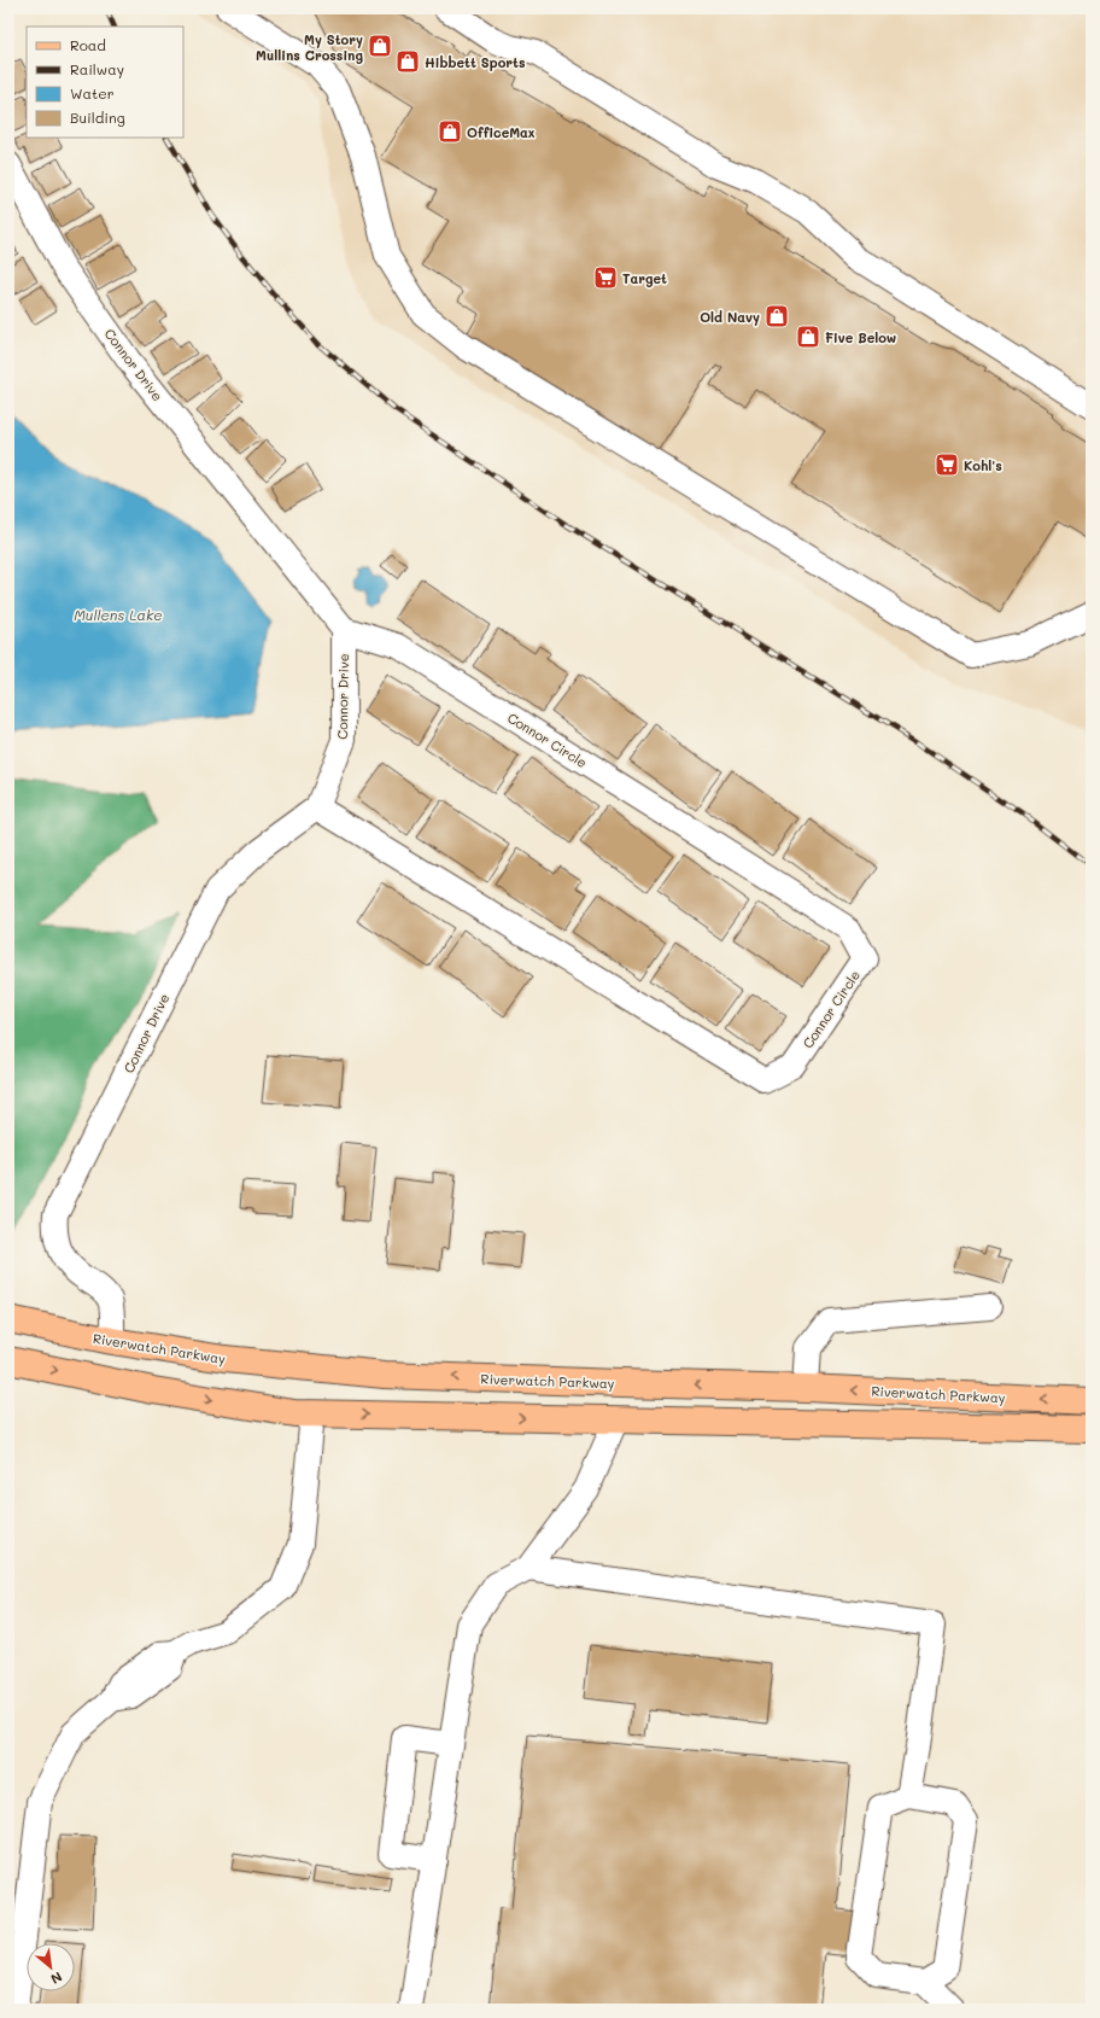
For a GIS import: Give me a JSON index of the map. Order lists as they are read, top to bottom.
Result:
{
  "streets": {
    "main road": ["Riverwatch Parkway"],
    "street": ["Connor Drive", "Connor Circle"]
  },
  "crossings": [
    ["Connor Drive", "Connor Circle"],
    ["Connor Drive", "Riverwatch Parkway"]
  ],
  "water": ["Mullens Lake"],
  "places": {
    "shop": [
      "My Story Mullins Crossing",
      "Hibbett Sports",
      "OfficeMax",
      "Old Navy",
      "Five Below"
    ],
    "supermarket": ["Target", "Kohl's"]
  },
  "legend": [
    "Road",
    "Railway",
    "Water",
    "Building"
  ],
  "north": "bottom right"
}
